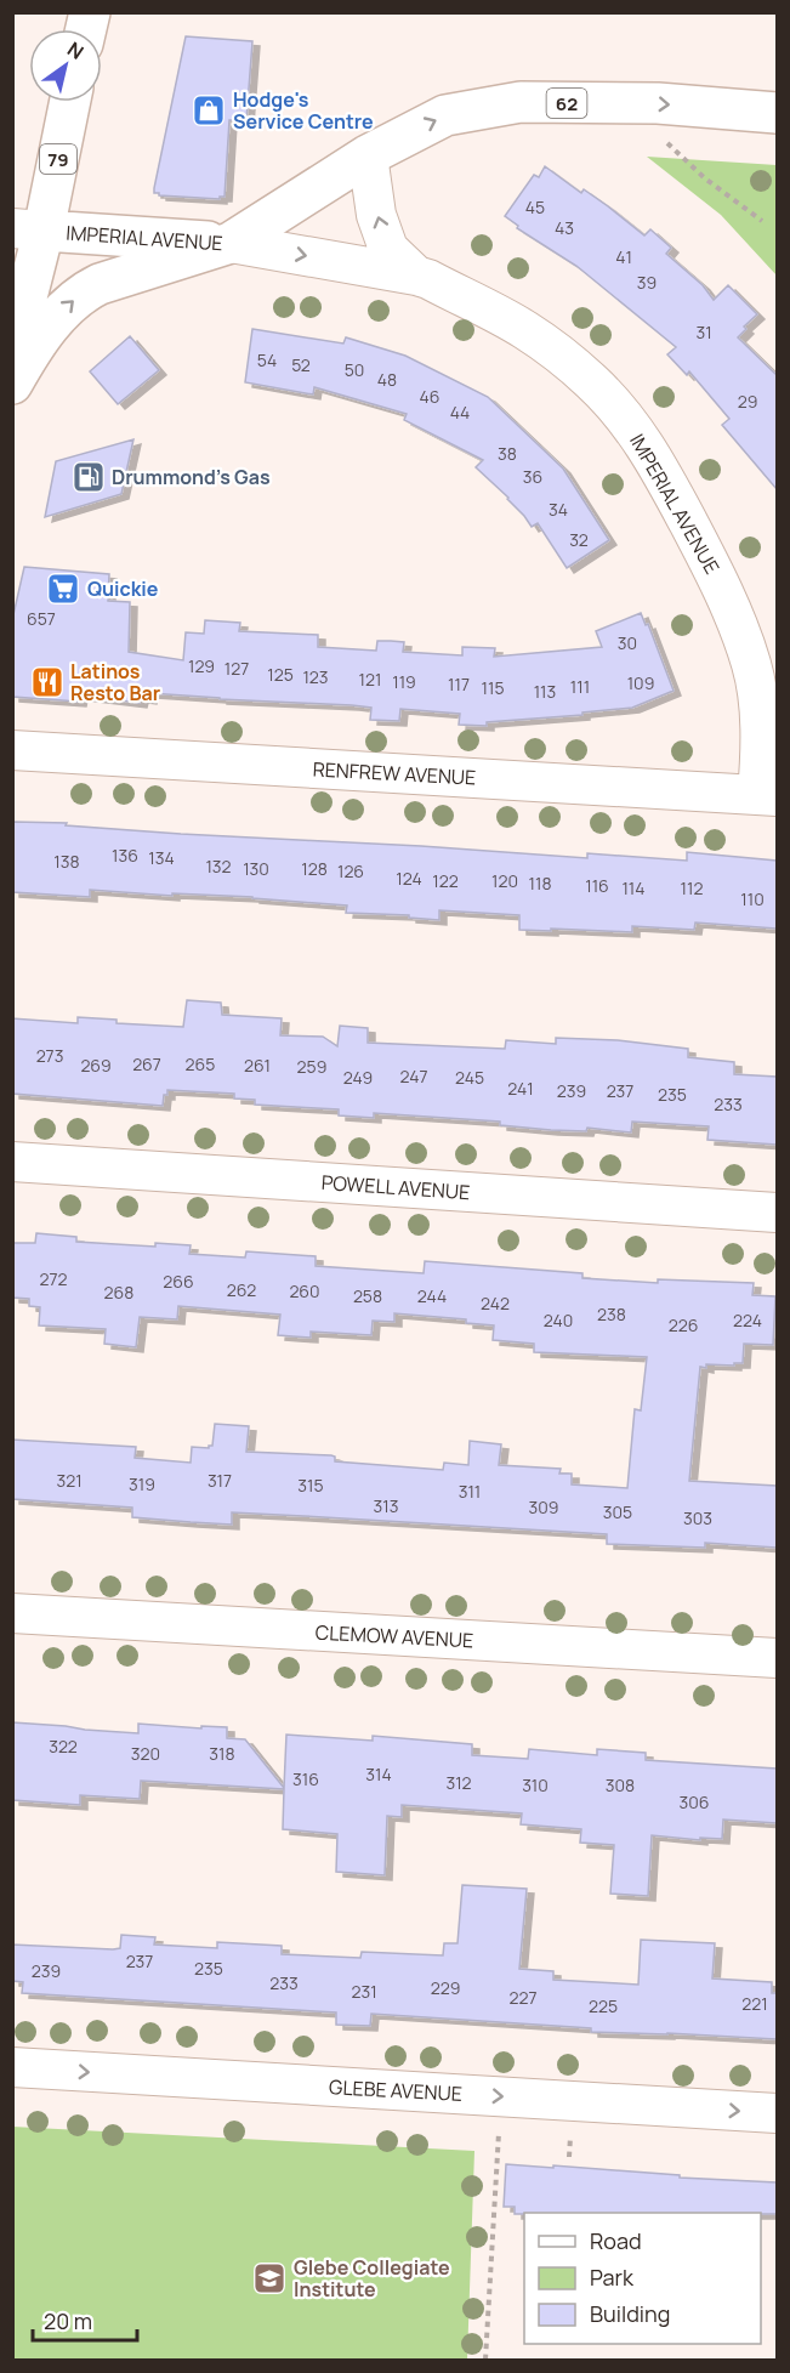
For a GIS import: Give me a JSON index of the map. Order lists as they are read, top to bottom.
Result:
{
  "streets": {
    "main road": ["62", "79", "IMPERIAL AVENUE"],
    "street": [
      "RENFREW AVENUE",
      "POWELL AVENUE",
      "CLEMOW AVENUE",
      "GLEBE AVENUE"
    ]
  },
  "crossings": [
    ["62", "IMPERIAL AVENUE"],
    ["79", "IMPERIAL AVENUE"],
    ["IMPERIAL AVENUE", "RENFREW AVENUE"]
  ],
  "one_way": ["GLEBE AVENUE"],
  "places": {
    "shop": ["Hodge's Service Centre"],
    "fuel station": ["Drummond's Gas"],
    "supermarket": ["Quickie"],
    "restaurant": ["Latinos Resto Bar"],
    "school or university": ["Glebe Collegiate Institute"]
  },
  "house_numbers": [
    "45",
    "43",
    "41",
    "39",
    "31",
    "54",
    "52",
    "50",
    "48",
    "46",
    "29",
    "44",
    "38",
    "36",
    "34",
    "32",
    "657",
    "30",
    "129",
    "127",
    "125",
    "123",
    "121",
    "119",
    "109",
    "117",
    "111",
    "115",
    "113",
    "136",
    "134",
    "138",
    "132",
    "130",
    "128",
    "126",
    "124",
    "122",
    "120",
    "118",
    "116",
    "114",
    "112",
    "110",
    "273",
    "267",
    "265",
    "269",
    "261",
    "259",
    "247",
    "249",
    "245",
    "241",
    "239",
    "237",
    "235",
    "233",
    "272",
    "266",
    "262",
    "260",
    "268",
    "258",
    "244",
    "242",
    "238",
    "240",
    "224",
    "226",
    "321",
    "317",
    "319",
    "315",
    "311",
    "313",
    "309",
    "305",
    "303",
    "322",
    "320",
    "318",
    "314",
    "316",
    "312",
    "310",
    "308",
    "306",
    "237",
    "235",
    "239",
    "233",
    "229",
    "231",
    "227",
    "221",
    "225"
  ],
  "legend": ["Road", "Park", "Building"],
  "scale_bar": "20 m",
  "north": "top right"
}
